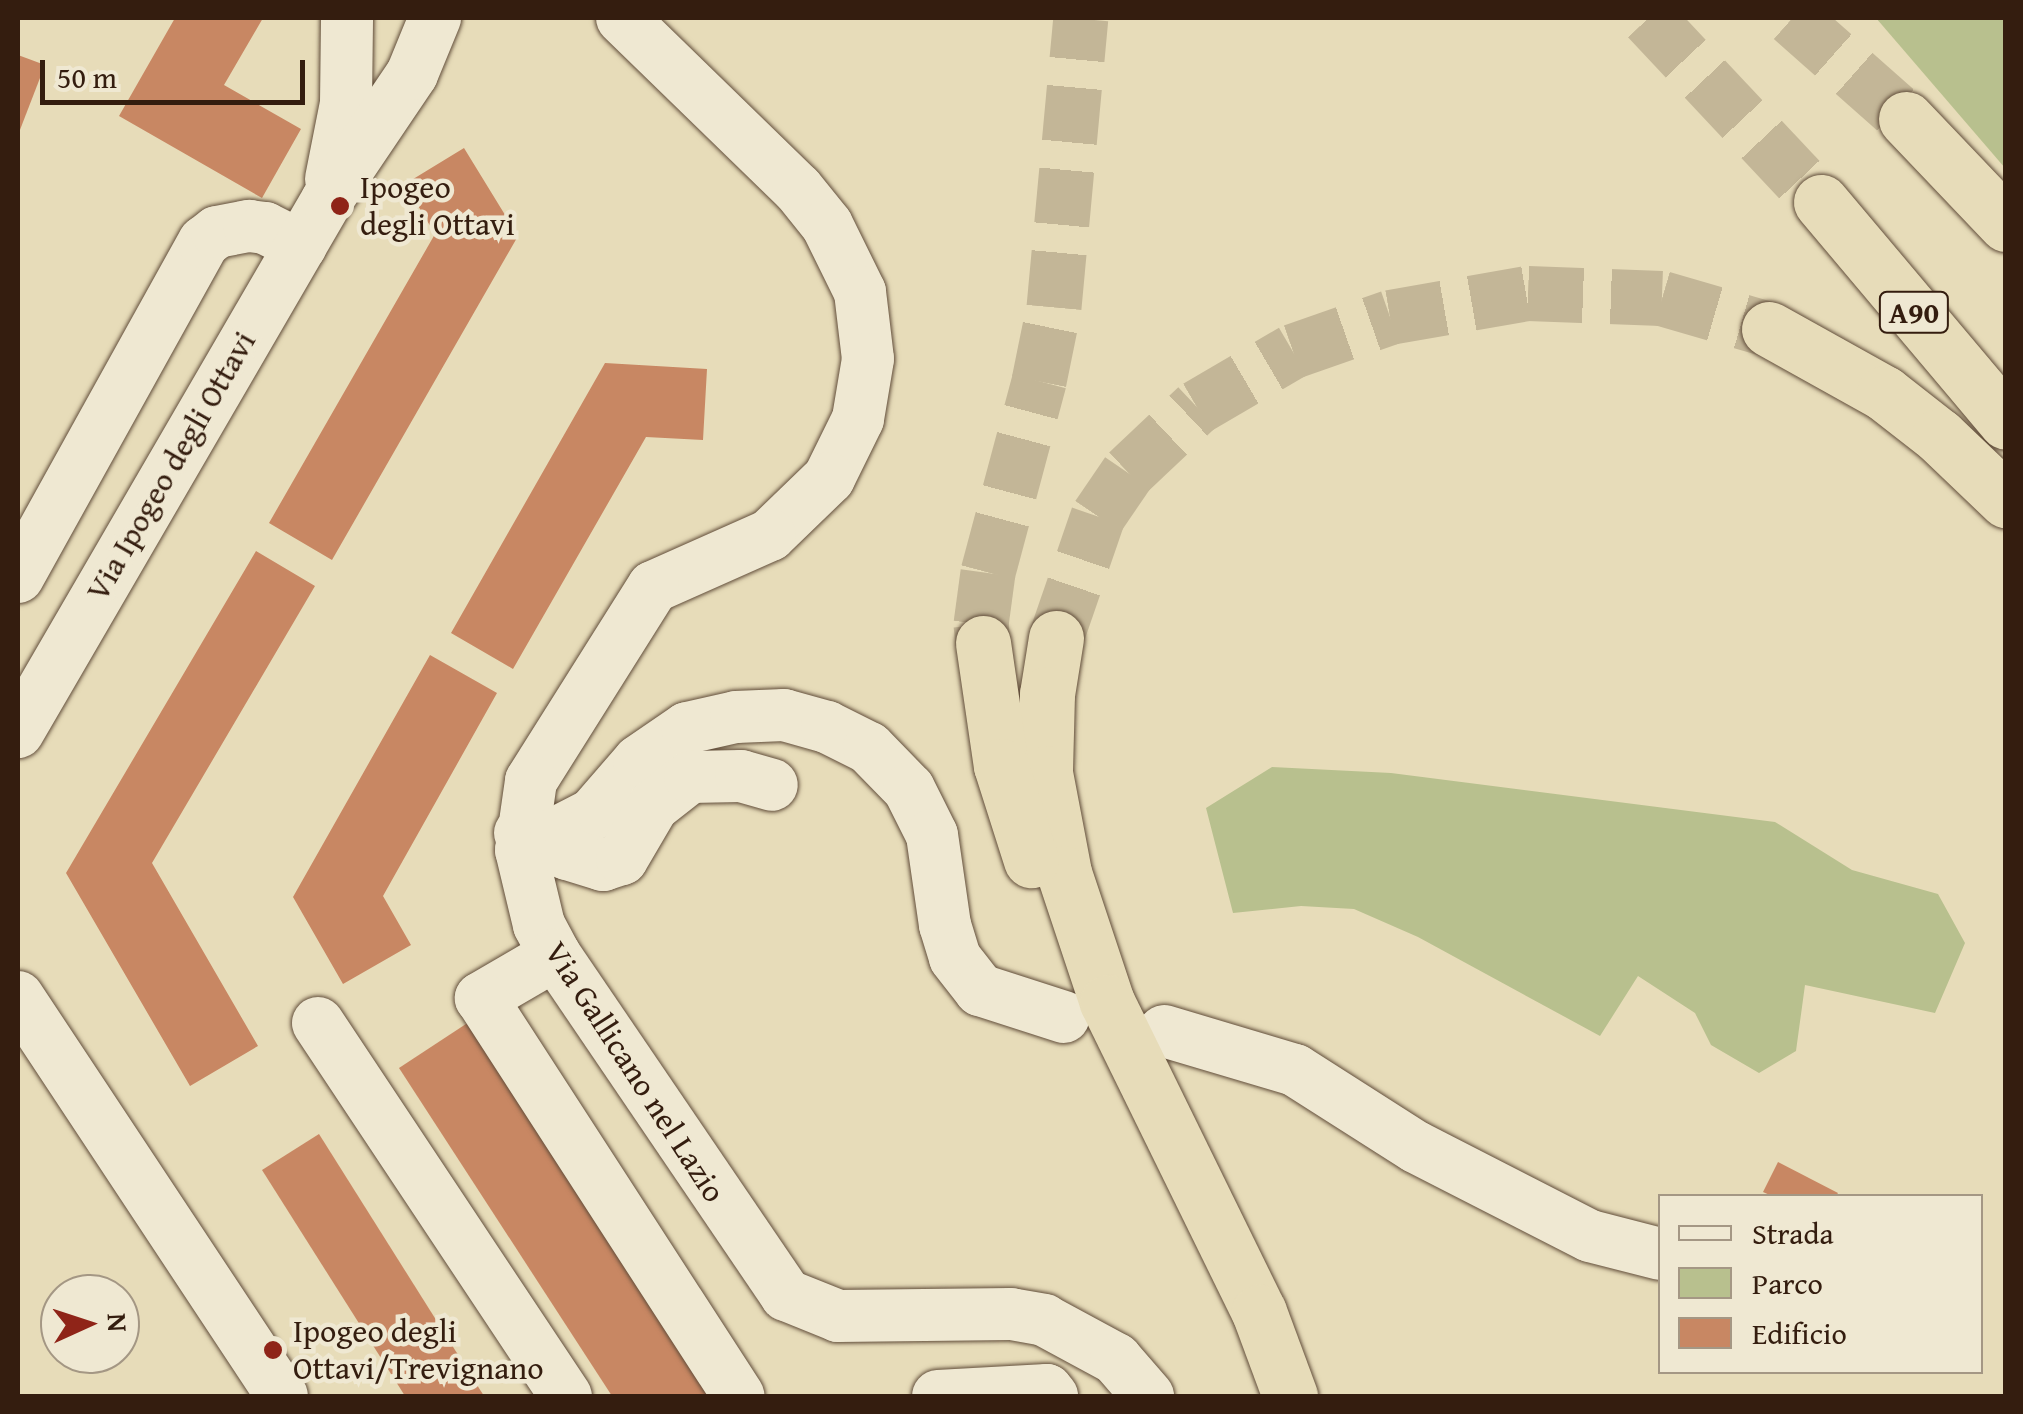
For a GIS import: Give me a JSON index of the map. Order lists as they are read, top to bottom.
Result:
{
  "streets": {
    "highway": ["A90"],
    "street": ["Via Ipogeo degli Ottavi", "Via Gallicano nel Lazio"]
  },
  "places": ["Ipogeo degli Ottavi", "Ipogeo degli Ottavi/Trevignano"],
  "legend": ["Strada", "Parco", "Edificio"],
  "scale_bar": "50 m",
  "north": "right"
}
